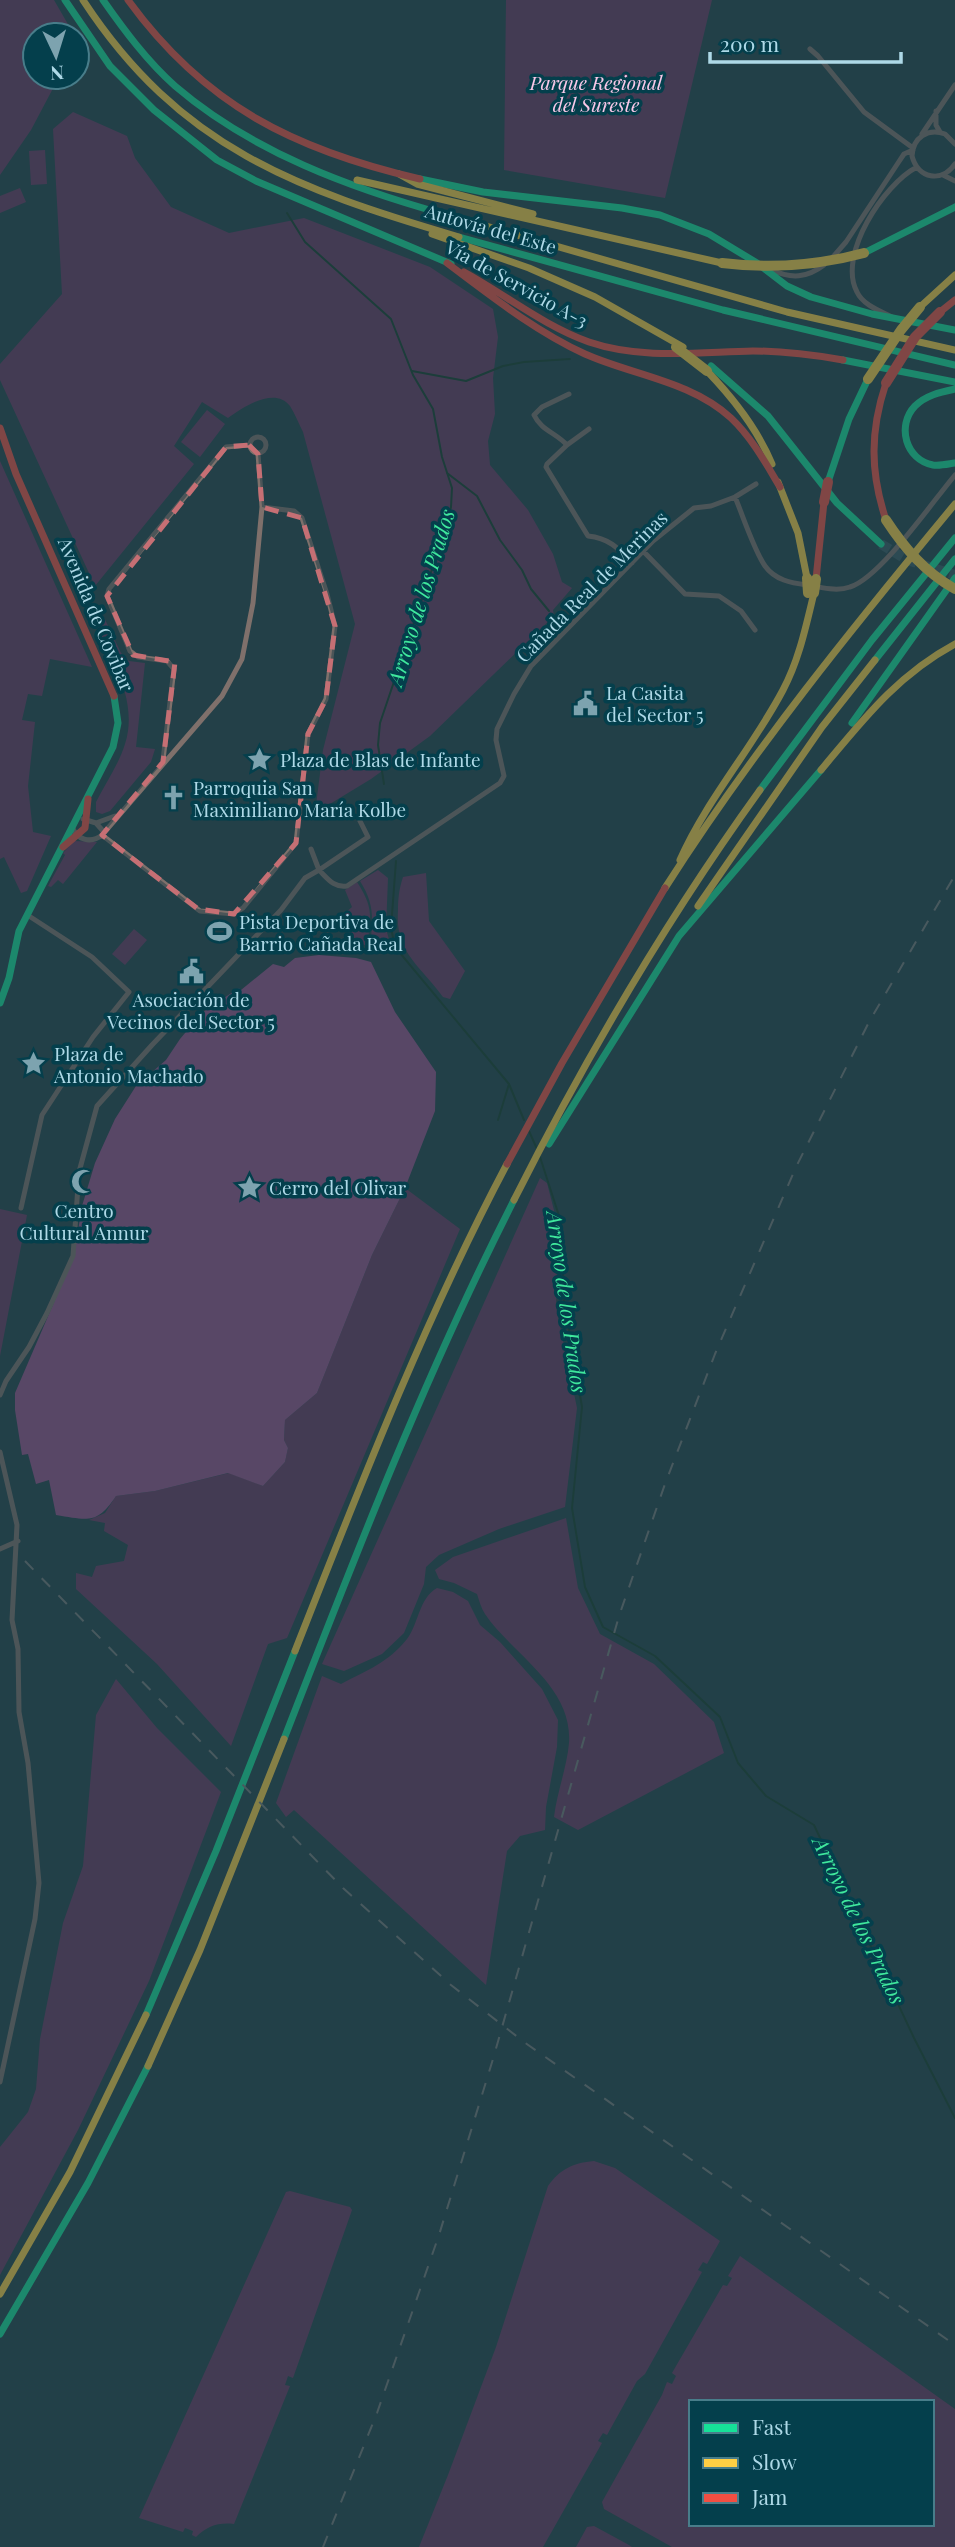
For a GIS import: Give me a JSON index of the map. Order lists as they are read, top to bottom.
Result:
{
  "streets": {
    "main road": ["Autovía del Este", "Vía de Servicio A-3", "Avenida de Covibar"],
    "street": ["Cañada Real de Merinas"]
  },
  "water": ["Arroyo de los Prados"],
  "parks": ["Parque Regional del Sureste"],
  "places": {
    "public building": ["La Casita del Sector 5", "Asociación de Vecinos del Sector 5"],
    "place": ["Plaza de Blas de Infante", "Plaza de Antonio Machado", "Cerro del Olivar"],
    "church": ["Parroquia San Maximiliano María Kolbe"],
    "sports": ["Pista Deportiva de Barrio Cañada Real"],
    "mosque": ["Centro Cultural Annur"]
  },
  "legend": ["Fast", "Slow", "Jam"],
  "scale_bar": "200 m",
  "north": "bottom"
}
